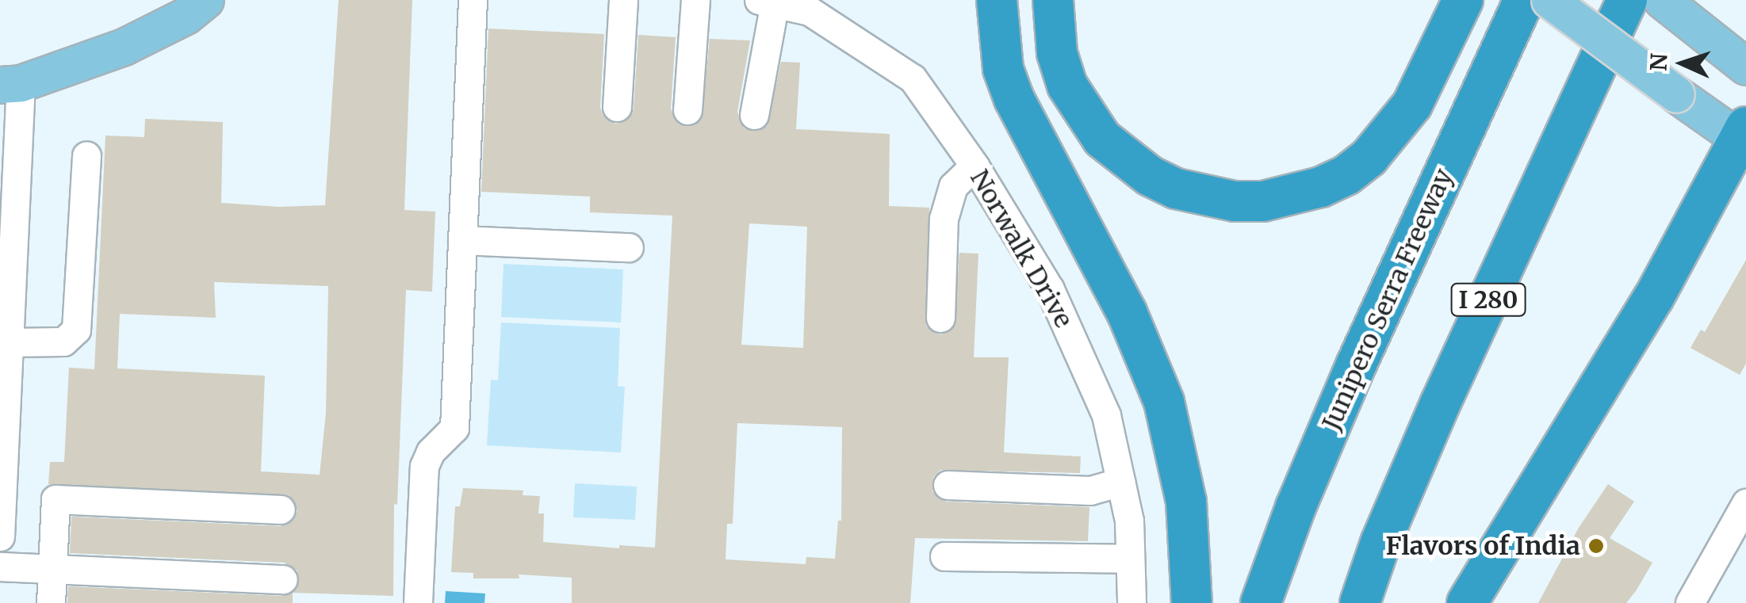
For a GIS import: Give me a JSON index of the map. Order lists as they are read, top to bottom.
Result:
{
  "streets": {
    "highway": ["Junipero Serra Freeway", "I 280"],
    "street": ["Norwalk Drive"]
  },
  "places": ["Flavors of India"],
  "north": "left"
}
